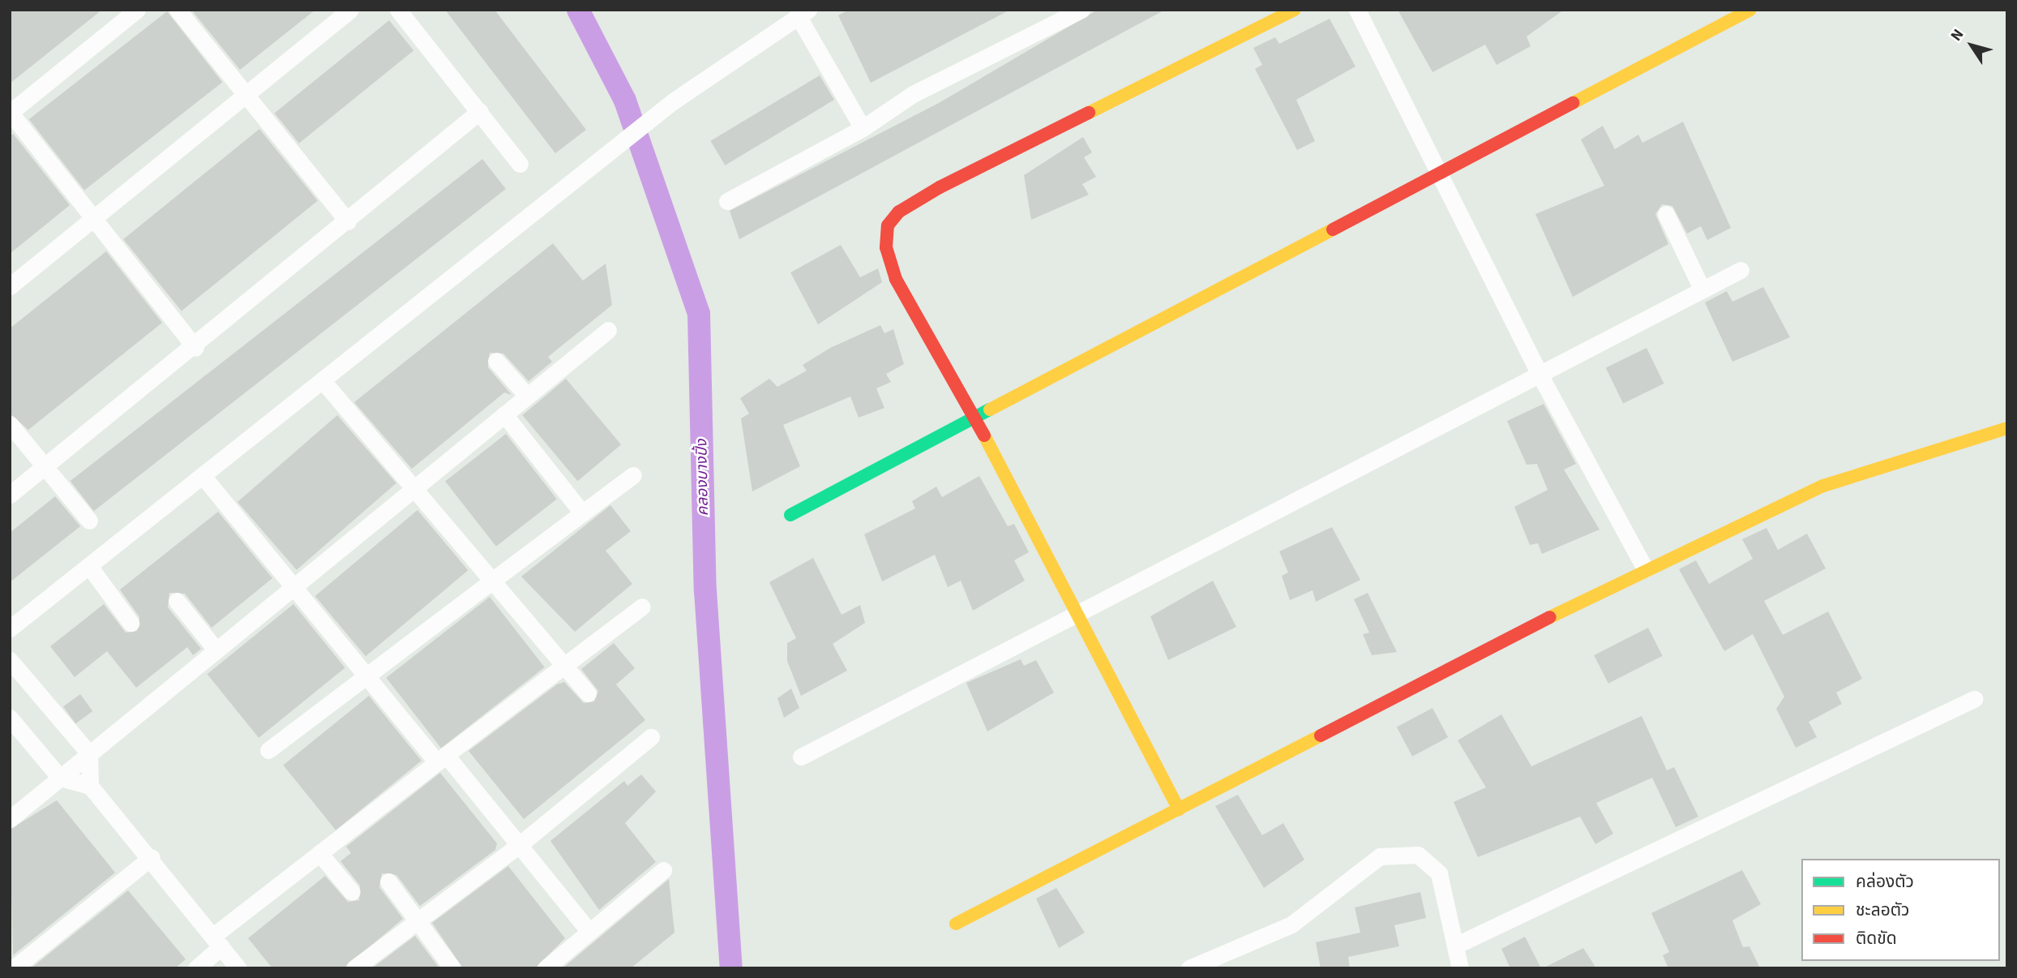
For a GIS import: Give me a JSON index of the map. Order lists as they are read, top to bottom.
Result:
{
  "water": ["คลองบางปิ้ง"],
  "legend": ["คล่องตัว", "ชะลอตัว", "ติดขัด"],
  "north": "top left"
}
